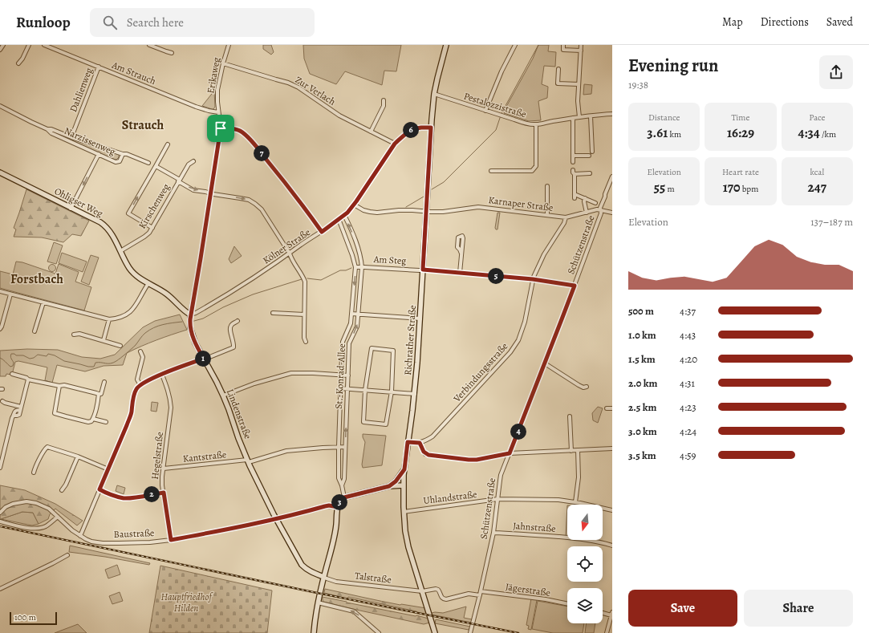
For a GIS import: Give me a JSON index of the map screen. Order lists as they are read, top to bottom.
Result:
{
  "streets": {
    "main road": ["Ohligser Weg", "Richrather Straße", "Lindenstraße"],
    "street": [
      "Am Strauch",
      "Erikaweg",
      "Dahlienweg",
      "Zur Verlach",
      "Pestalozzistraße",
      "Narzissenweg",
      "Karnaper Straße",
      "Kirschenweg",
      "Schützenstraße",
      "Kölner Straße",
      "Am Steg",
      "Verbindungsstraße",
      "St.-Konrad-Allee",
      "Hegelstraße",
      "Kantstraße",
      "Uhlandstraße",
      "Jahnstraße",
      "Baustraße",
      "Talstraße",
      "Jägerstraße"
    ]
  },
  "crossings": [
    ["Am Strauch", "Erikaweg"],
    ["Am Strauch", "Dahlienweg"],
    ["Erikaweg", "Zur Verlach"],
    ["Erikaweg", "Ohligser Weg"],
    ["Erikaweg", "Kölner Straße"],
    ["Erikaweg", "Lindenstraße"],
    ["Dahlienweg", "Narzissenweg"],
    ["Zur Verlach", "Kölner Straße"],
    ["Pestalozzistraße", "Richrather Straße"],
    ["Ohligser Weg", "Kirschenweg"],
    ["Ohligser Weg", "Kölner Straße"],
    ["Ohligser Weg", "Lindenstraße"],
    ["Karnaper Straße", "Schützenstraße"],
    ["Karnaper Straße", "Kölner Straße"],
    ["Karnaper Straße", "Richrather Straße"],
    ["Karnaper Straße", "Verbindungsstraße"],
    ["Schützenstraße", "Am Steg"],
    ["Schützenstraße", "Uhlandstraße"],
    ["Schützenstraße", "Jahnstraße"],
    ["Schützenstraße", "Talstraße"],
    ["Schützenstraße", "Jägerstraße"],
    ["Kölner Straße", "Richrather Straße"],
    ["Kölner Straße", "St.-Konrad-Allee"],
    ["Kölner Straße", "Lindenstraße"],
    ["Am Steg", "Richrather Straße"],
    ["Am Steg", "Verbindungsstraße"],
    ["Am Steg", "St.-Konrad-Allee"],
    ["Richrather Straße", "Uhlandstraße"],
    ["Richrather Straße", "Talstraße"],
    ["St.-Konrad-Allee", "Kantstraße"],
    ["Lindenstraße", "Kantstraße"],
    ["Lindenstraße", "Baustraße"],
    ["Lindenstraße", "Talstraße"],
    ["Hegelstraße", "Kantstraße"],
    ["Hegelstraße", "Baustraße"]
  ],
  "districts": ["Strauch", "Forstbach"],
  "parks": ["Hauptfriedhof Hilden"],
  "scale_bar": "100 m",
  "north": "bottom",
  "page": {
    "header": "Runloop",
    "search": "Search here",
    "nav": ["Map", "Directions", "Saved"],
    "heading": ["Evening run", "19:38"],
    "stats": [
      ["Distance", "3.61 km"],
      ["Time", "16:29"],
      ["Pace", "4:34 /km"],
      ["Elevation", "55 m"],
      ["Heart rate", "170 bpm"],
      ["kcal", "247"]
    ],
    "pins": [
      "6",
      "7",
      "5",
      "1",
      "4",
      "2",
      "3"
    ],
    "chart": ["Elevation", "137–187 m"],
    "list": [
      {
        "name": "500 m",
        "note": "4:37"
      },
      {
        "name": "1.0 km",
        "note": "4:43"
      },
      {
        "name": "1.5 km",
        "note": "4:20"
      },
      {
        "name": "2.0 km",
        "note": "4:31"
      },
      {
        "name": "2.5 km",
        "note": "4:23"
      },
      {
        "name": "3.0 km",
        "note": "4:24"
      },
      {
        "name": "3.5 km",
        "note": "4:59"
      }
    ],
    "buttons": ["Save", "Share"],
    "scale": "100 m"
  }
}
